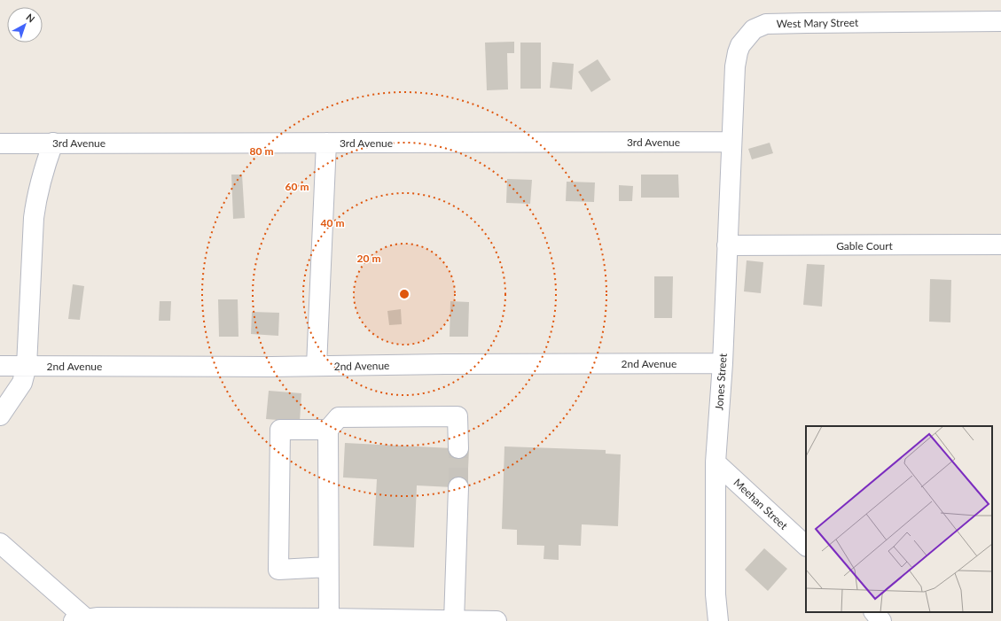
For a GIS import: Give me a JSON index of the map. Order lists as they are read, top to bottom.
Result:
{
  "streets": {
    "street": [
      "West Mary Street",
      "3rd Avenue",
      "Gable Court",
      "2nd Avenue",
      "Jones Street",
      "Meehan Street"
    ]
  },
  "crossings": [
    ["West Mary Street", "3rd Avenue"],
    ["West Mary Street", "Jones Street"],
    ["3rd Avenue", "Jones Street"],
    ["Gable Court", "Jones Street"],
    ["2nd Avenue", "Jones Street"],
    ["Jones Street", "Meehan Street"]
  ],
  "north": "top right",
  "rings": [
    "80 m",
    "60 m",
    "40 m",
    "20 m"
  ]
}
